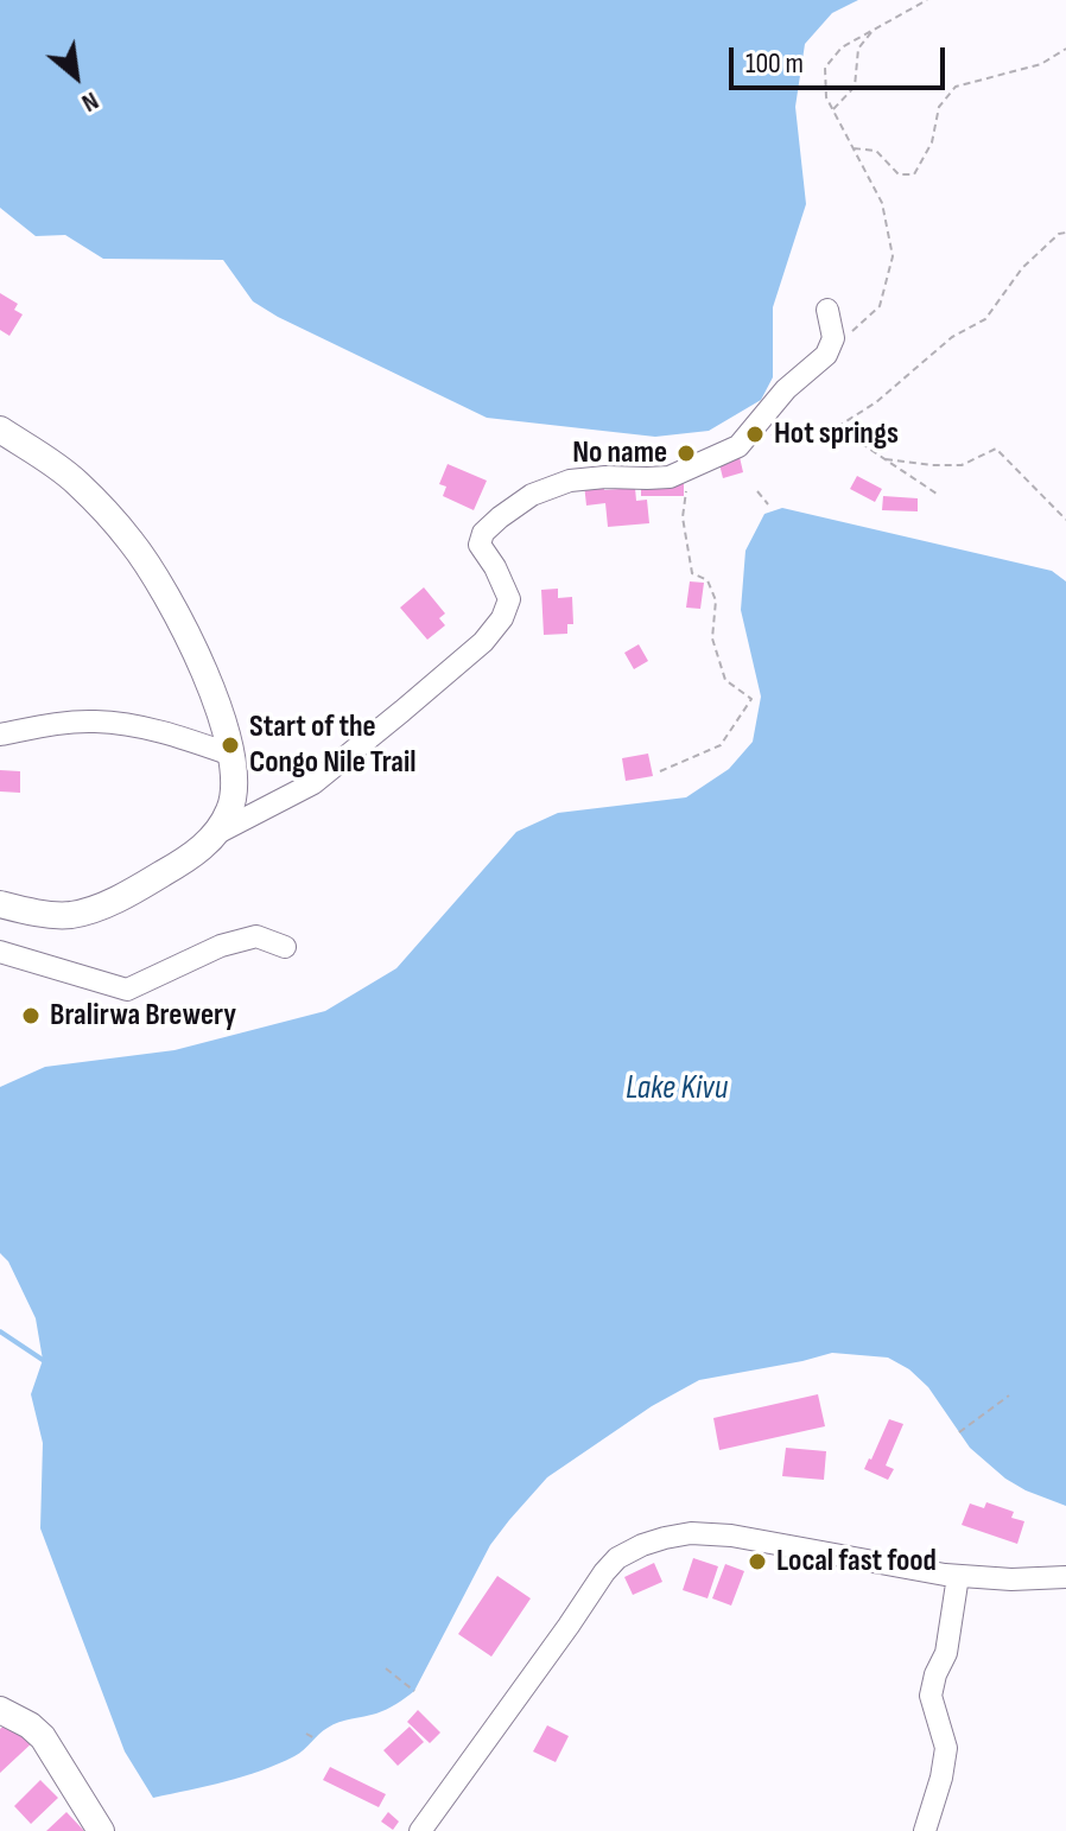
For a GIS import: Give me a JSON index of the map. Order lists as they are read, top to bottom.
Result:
{
  "water": ["Lake Kivu"],
  "places": [
    "Hot springs",
    "No name",
    "Start of the Congo Nile Trail",
    "Bralirwa Brewery",
    "Local fast food"
  ],
  "scale_bar": "100 m",
  "north": "bottom right"
}
